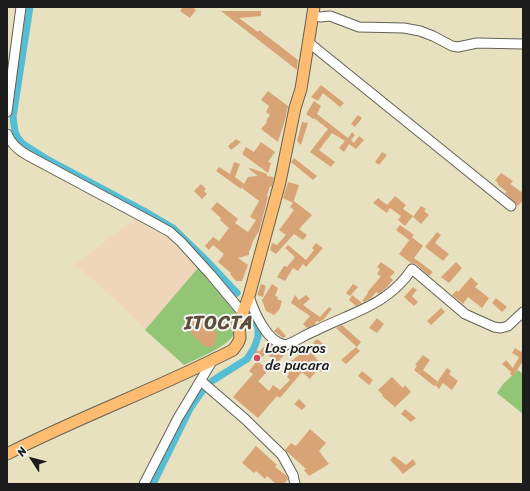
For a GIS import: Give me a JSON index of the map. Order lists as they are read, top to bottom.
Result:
{
  "districts": ["ITOCTA"],
  "places": ["Los paros de pucara"],
  "north": "top left"
}
